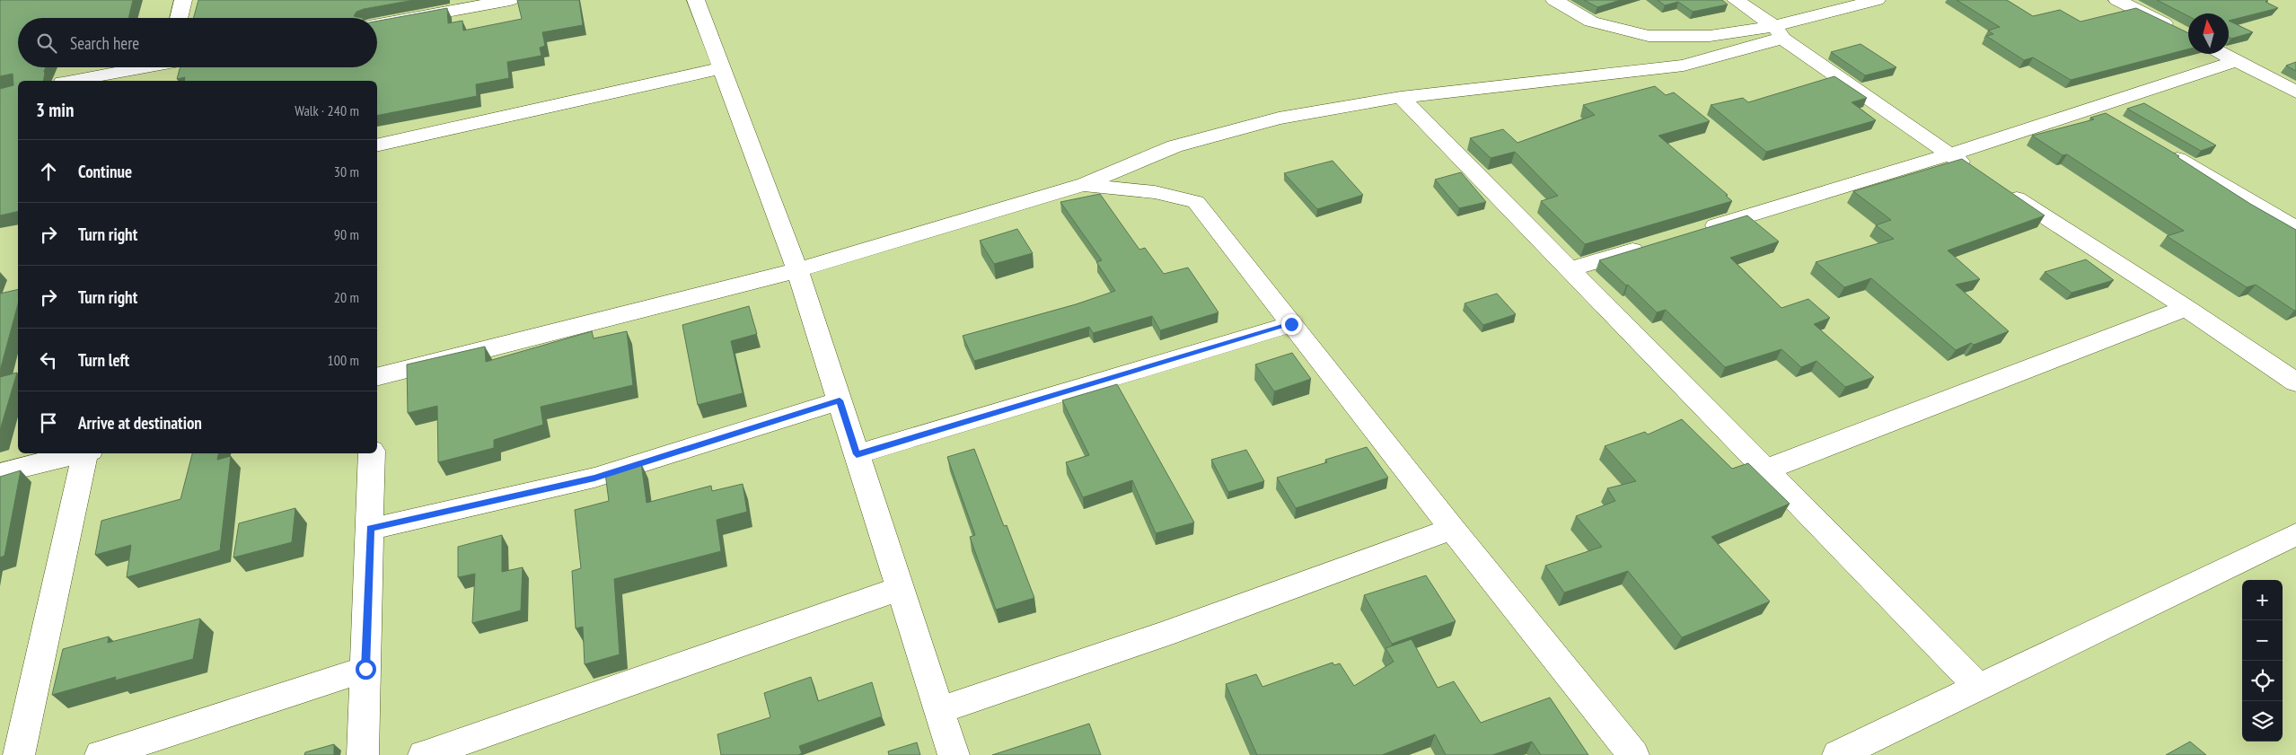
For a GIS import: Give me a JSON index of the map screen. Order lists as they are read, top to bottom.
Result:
{
  "north": "top",
  "page": {
    "search": "Search here",
    "heading": ["3 min", "Walk · 240 m"],
    "list": [
      ["Continue", "30 m"],
      ["Turn right", "90 m"],
      ["Turn right", "20 m"],
      ["Turn left", "100 m"],
      "Arrive at destination"
    ],
    "map_buttons": ["+", "−"]
  }
}
